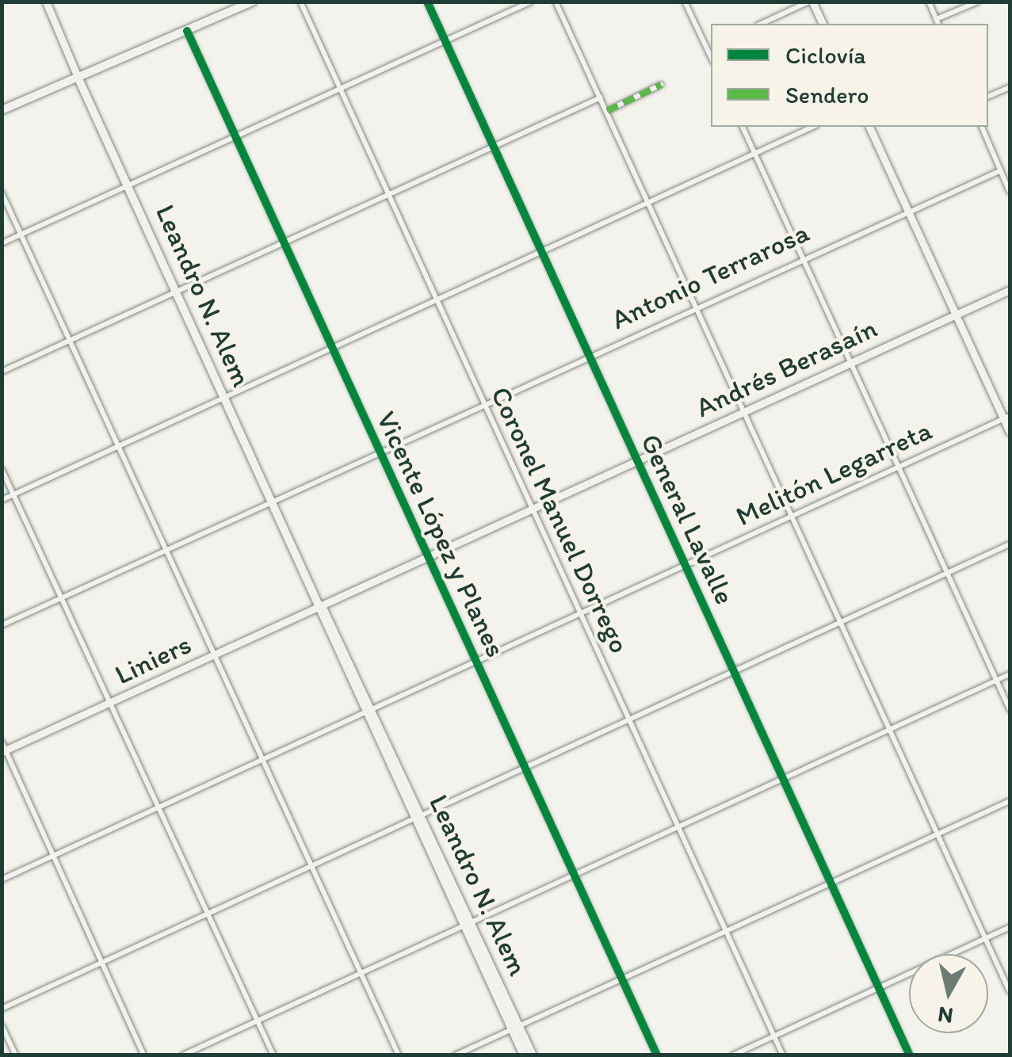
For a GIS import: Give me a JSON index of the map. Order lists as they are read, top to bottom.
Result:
{
  "streets": {
    "main road": ["Leandro N. Alem"],
    "street": [
      "Antonio Terrarosa",
      "Andrés Berasaín",
      "Melitón Legarreta",
      "General Lavalle",
      "Coronel Manuel Dorrego",
      "Vicente López y Planes",
      "Liniers"
    ]
  },
  "crossings": [
    ["Antonio Terrarosa", "Leandro N. Alem"],
    ["Antonio Terrarosa", "General Lavalle"],
    ["Antonio Terrarosa", "Coronel Manuel Dorrego"],
    ["Antonio Terrarosa", "Vicente López y Planes"],
    ["Leandro N. Alem", "Andrés Berasaín"],
    ["Leandro N. Alem", "Melitón Legarreta"],
    ["Leandro N. Alem", "Liniers"],
    ["Andrés Berasaín", "General Lavalle"],
    ["Andrés Berasaín", "Coronel Manuel Dorrego"],
    ["Andrés Berasaín", "Vicente López y Planes"],
    ["Andrés Berasaín", "Liniers"],
    ["Melitón Legarreta", "General Lavalle"],
    ["Melitón Legarreta", "Coronel Manuel Dorrego"],
    ["Melitón Legarreta", "Vicente López y Planes"]
  ],
  "legend": ["Ciclovía", "Sendero"],
  "north": "bottom"
}
